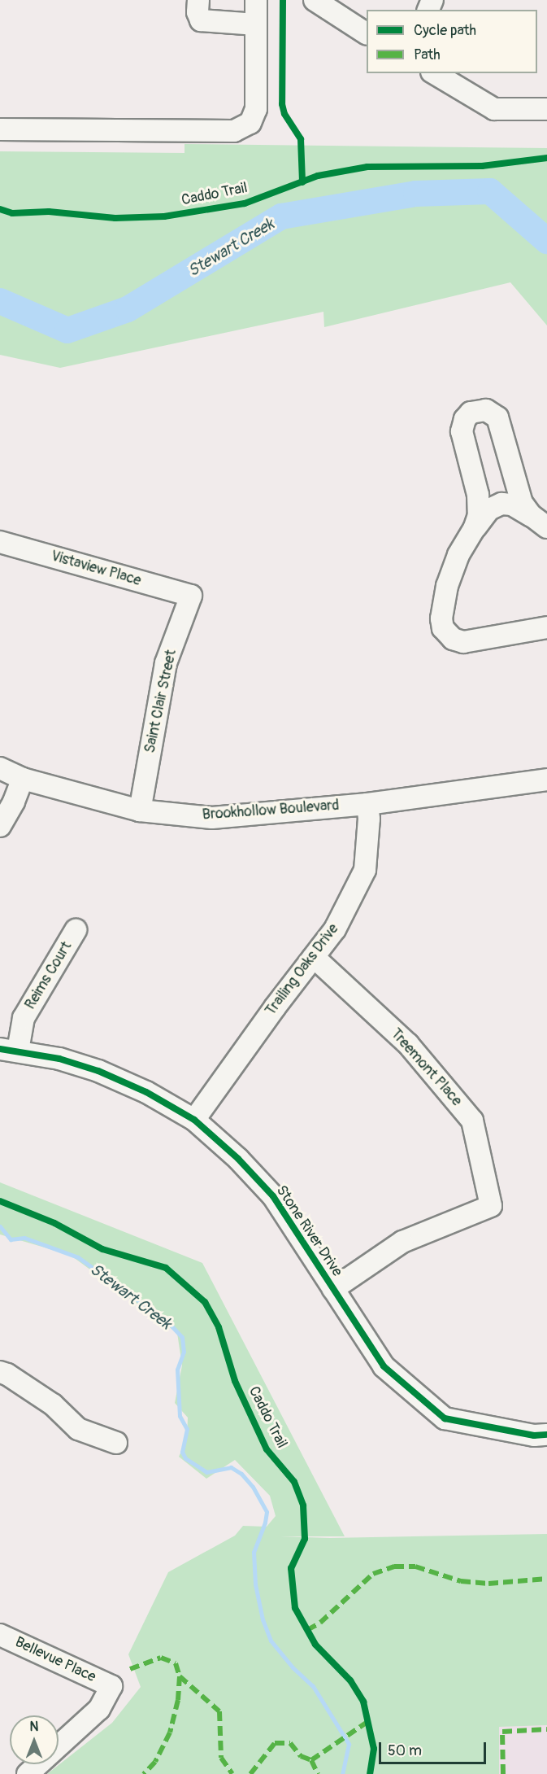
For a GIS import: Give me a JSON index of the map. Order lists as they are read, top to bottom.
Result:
{
  "streets": {
    "street": [
      "Vistaview Place",
      "Saint Clair Street",
      "Brookhollow Boulevard",
      "Trailing Oaks Drive",
      "Reims Court",
      "Treemont Place",
      "Stone River Drive",
      "Bellevue Place"
    ],
    "cycle path": ["Caddo Trail"]
  },
  "crossings": [
    ["Vistaview Place", "Saint Clair Street"],
    ["Saint Clair Street", "Brookhollow Boulevard"],
    ["Brookhollow Boulevard", "Trailing Oaks Drive"],
    ["Trailing Oaks Drive", "Treemont Place"],
    ["Trailing Oaks Drive", "Stone River Drive"],
    ["Reims Court", "Stone River Drive"],
    ["Treemont Place", "Stone River Drive"]
  ],
  "water": ["Stewart Creek"],
  "legend": ["Cycle path", "Path"],
  "scale_bar": "50 m",
  "north": "top"
}
